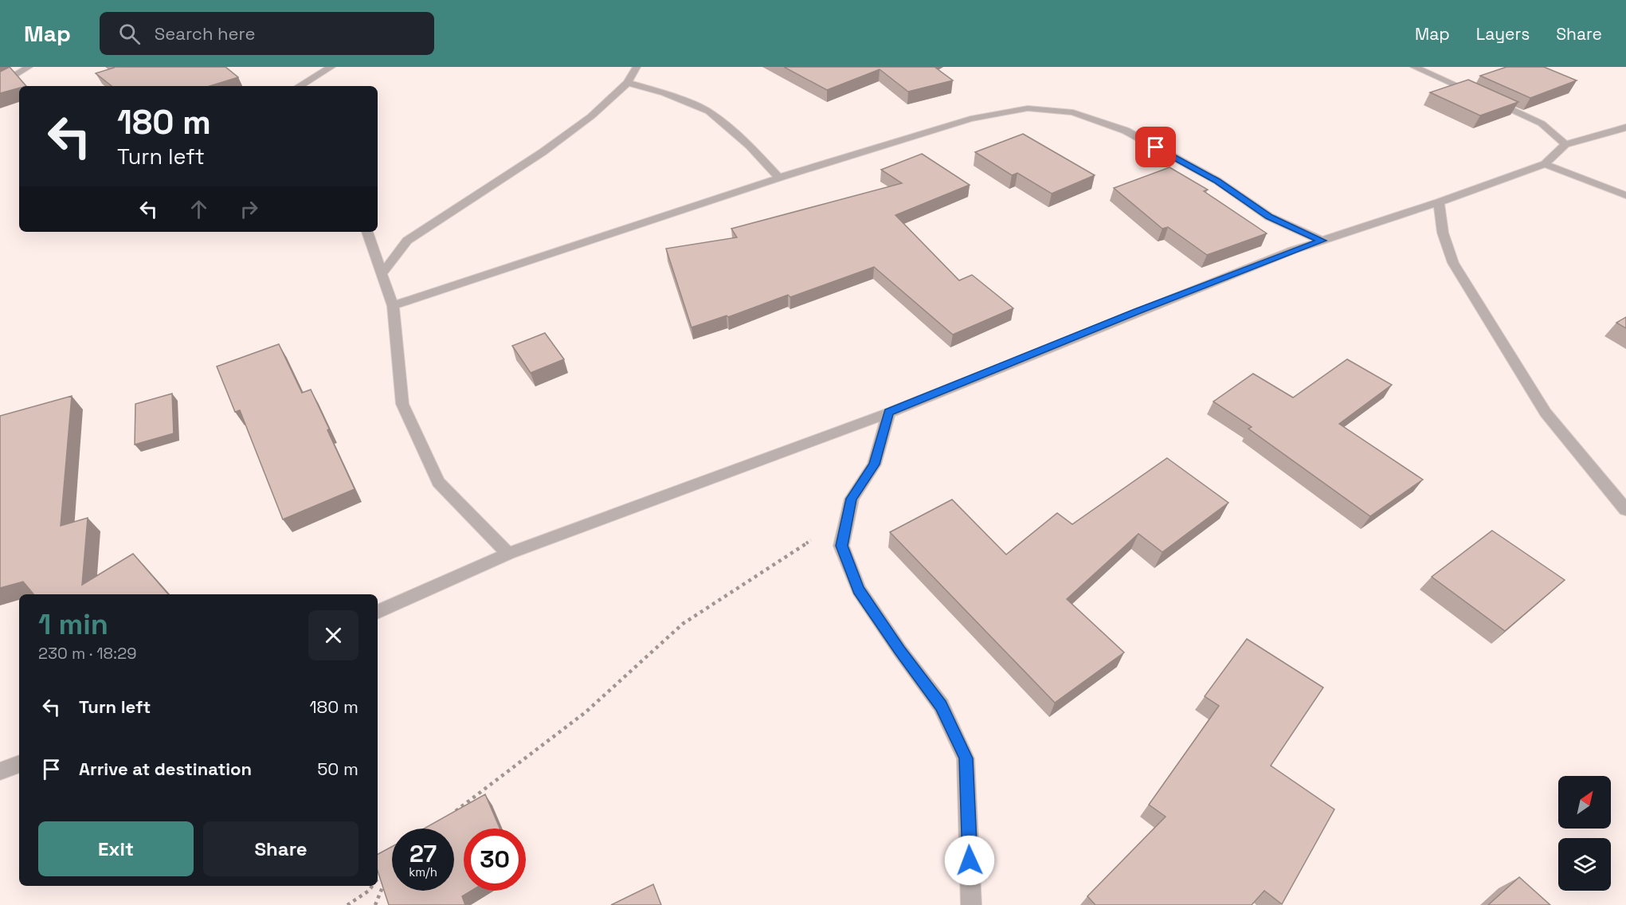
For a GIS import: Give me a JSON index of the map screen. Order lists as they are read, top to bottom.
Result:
{
  "north": "top right",
  "page": {
    "header": "Map",
    "search": "Search here",
    "nav": ["Map", "Layers", "Share"],
    "turn": ["180 m", "Turn left"],
    "heading": ["1 min", "230 m · 18:29"],
    "list": [
      {
        "name": "Turn left",
        "value": "180 m"
      },
      {
        "name": "Arrive at destination",
        "value": "50 m"
      }
    ],
    "buttons": ["Exit", "Share"],
    "speed": "27 km/h",
    "limit": "30"
  }
}
